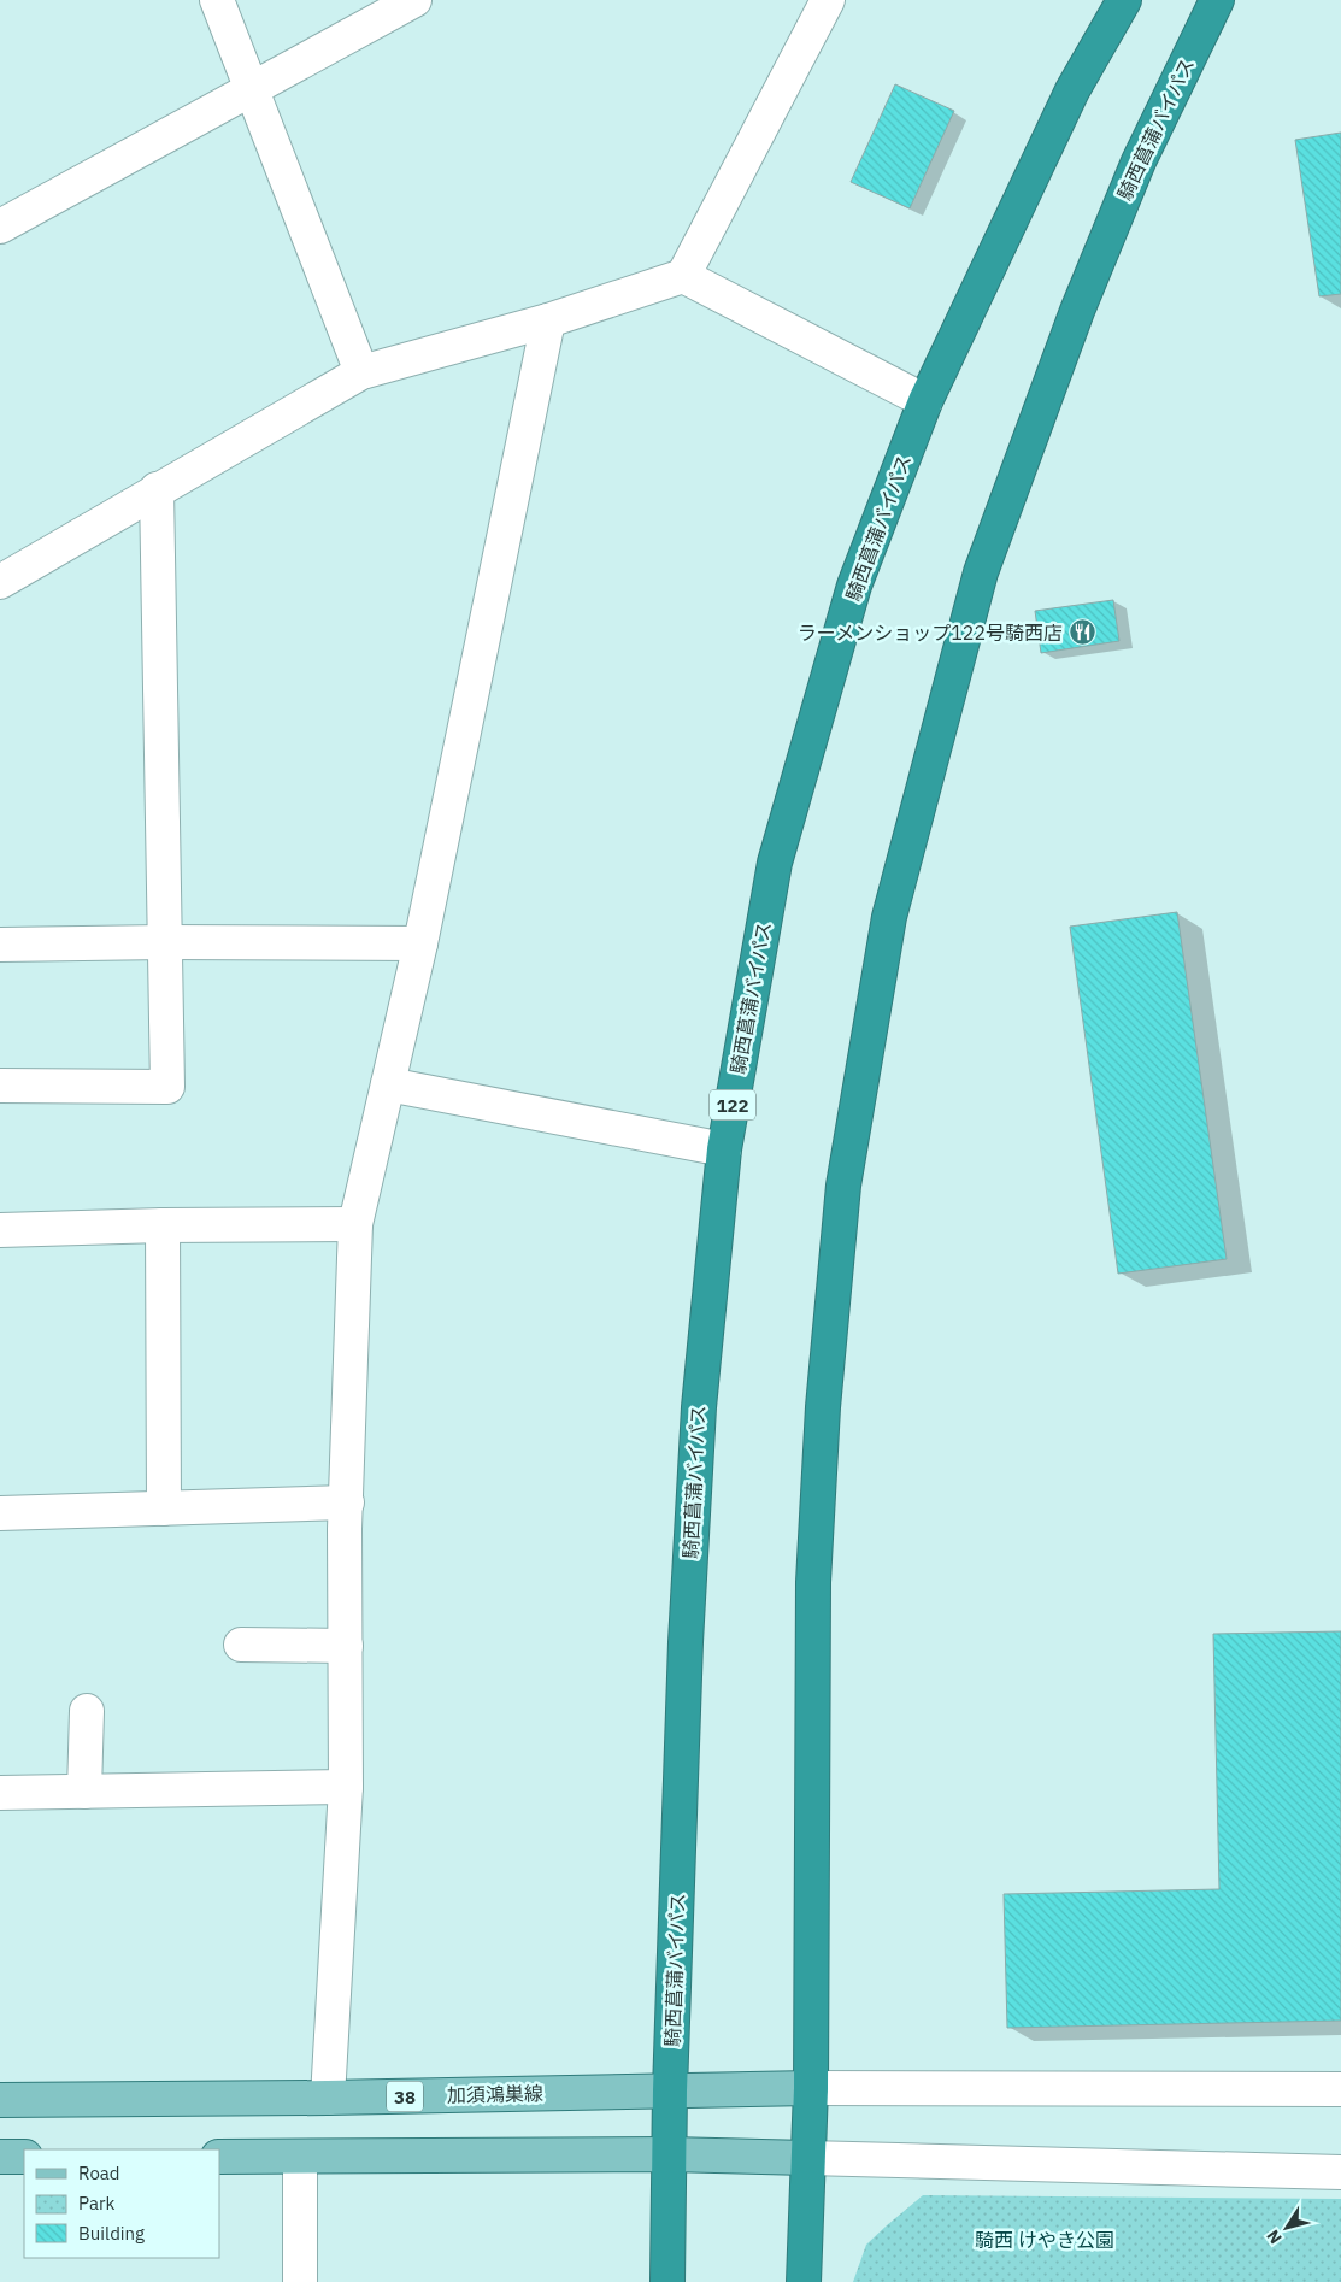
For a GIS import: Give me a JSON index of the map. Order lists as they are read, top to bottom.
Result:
{
  "streets": {
    "highway": ["騎西菖蒲バイパス", "122"],
    "main road": ["加須鴻巣線", "38"]
  },
  "crossings": [
    ["騎西菖蒲バイパス", "加須鴻巣線"]
  ],
  "parks": ["騎西 けやき公園"],
  "places": {
    "restaurant": ["ラーメンショップ122号騎西店"]
  },
  "legend": ["Road", "Park", "Building"],
  "north": "bottom left"
}
